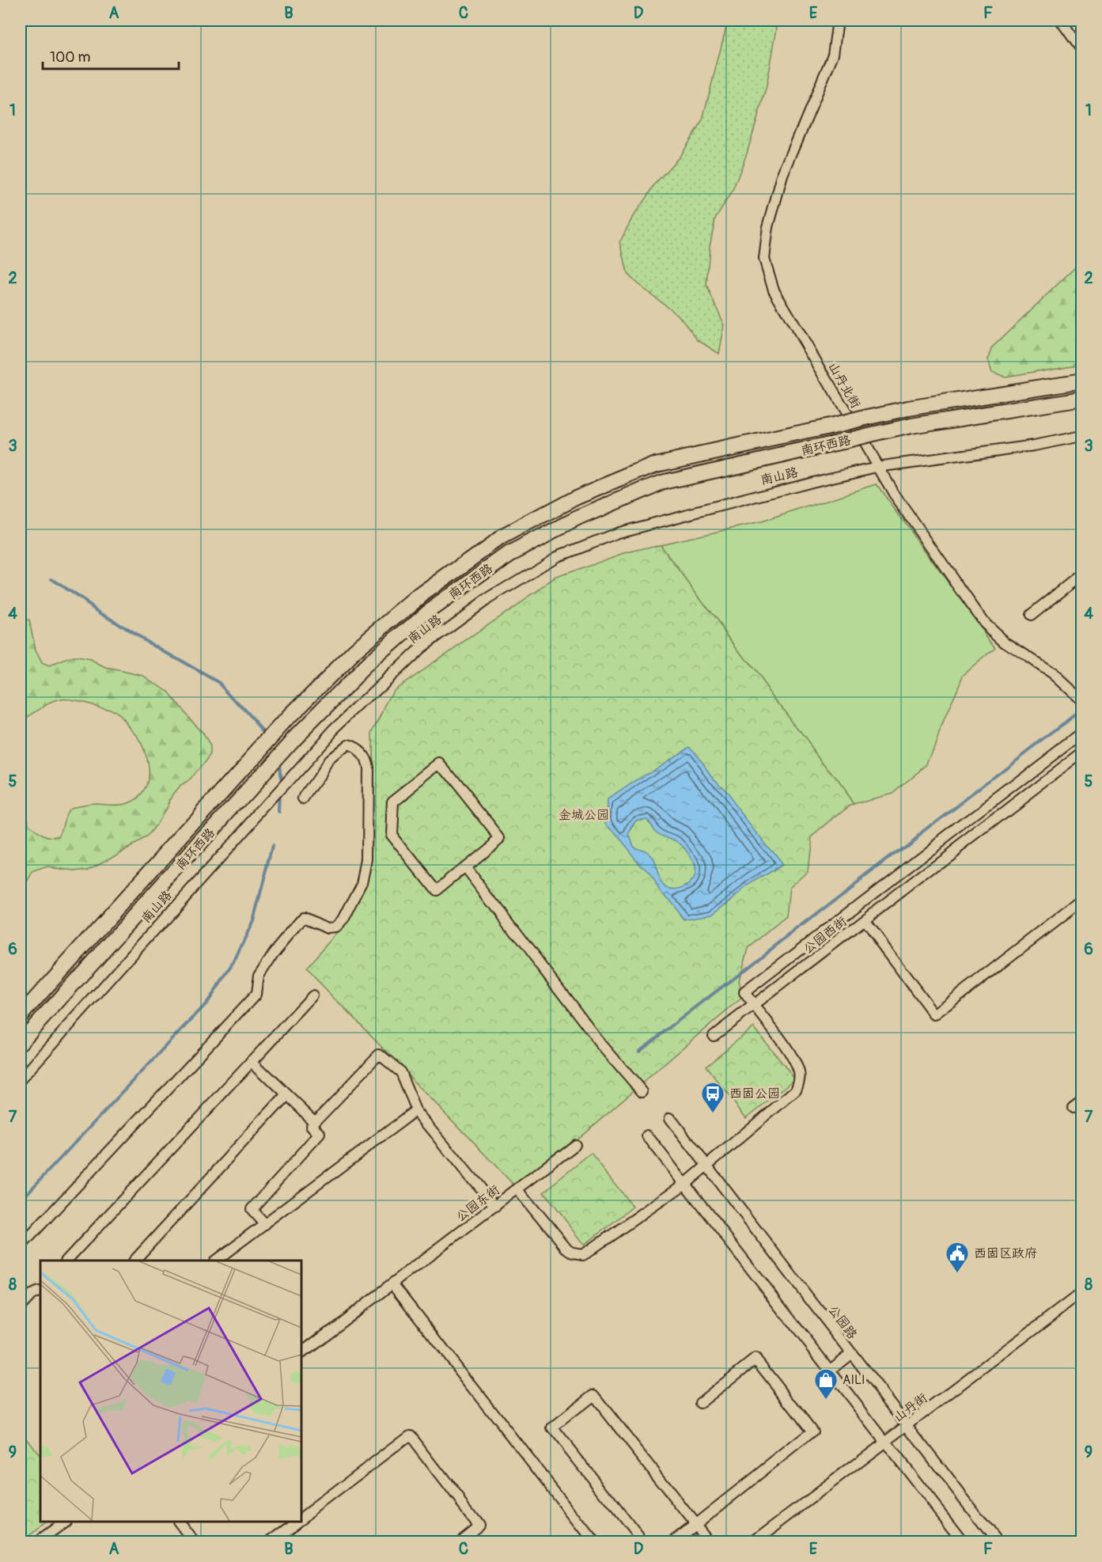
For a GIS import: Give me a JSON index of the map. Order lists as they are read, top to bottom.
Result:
{
  "streets": {
    "highway": ["南环西路"],
    "street": [
      "山丹北街",
      "南山路",
      "公园西街",
      "公园东街",
      "公园路",
      "山丹街"
    ]
  },
  "crossings": [
    ["山丹北街", "南山路"],
    ["公园路", "山丹街"]
  ],
  "parks": ["金城公园"],
  "places": {
    "bus stop": ["西固公园"],
    "public building": ["西固区政府"],
    "shop": ["AILI"]
  },
  "scale_bar": "100 m",
  "grid": {
    "columns": [
      "A",
      "B",
      "C",
      "D",
      "E",
      "F"
    ],
    "rows": [
      "1",
      "2",
      "3",
      "4",
      "5",
      "6",
      "7",
      "8",
      "9"
    ]
  }
}
